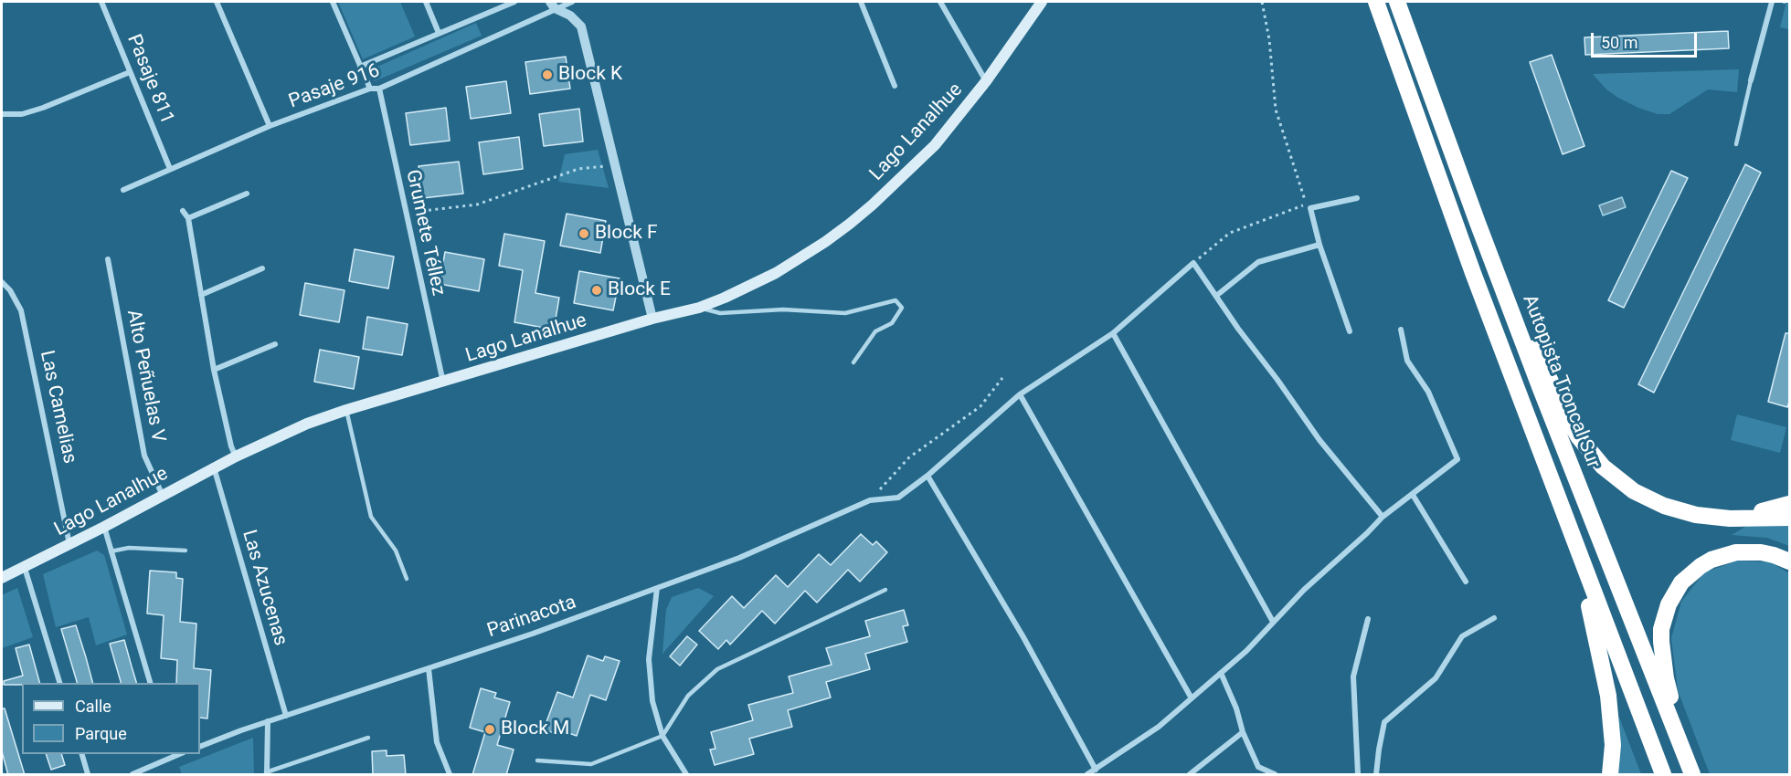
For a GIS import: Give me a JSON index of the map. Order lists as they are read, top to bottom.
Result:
{
  "streets": {
    "highway": ["Autopista Troncal Sur"],
    "main road": ["Lago Lanalhue"],
    "street": [
      "Pasaje 811",
      "Pasaje 916",
      "Grumete Téllez",
      "Alto Peñuelas V",
      "Las Camelias",
      "Las Azucenas",
      "Parinacota"
    ]
  },
  "crossings": [
    ["Pasaje 811", "Pasaje 916"],
    ["Pasaje 916", "Grumete Téllez"],
    ["Lago Lanalhue", "Grumete Téllez"],
    ["Lago Lanalhue", "Alto Peñuelas V"],
    ["Lago Lanalhue", "Las Camelias"],
    ["Lago Lanalhue", "Las Azucenas"],
    ["Las Azucenas", "Parinacota"]
  ],
  "places": [
    "Block K",
    "Block F",
    "Block E",
    "Block M"
  ],
  "legend": ["Calle", "Parque"],
  "scale_bar": "50 m"
}
